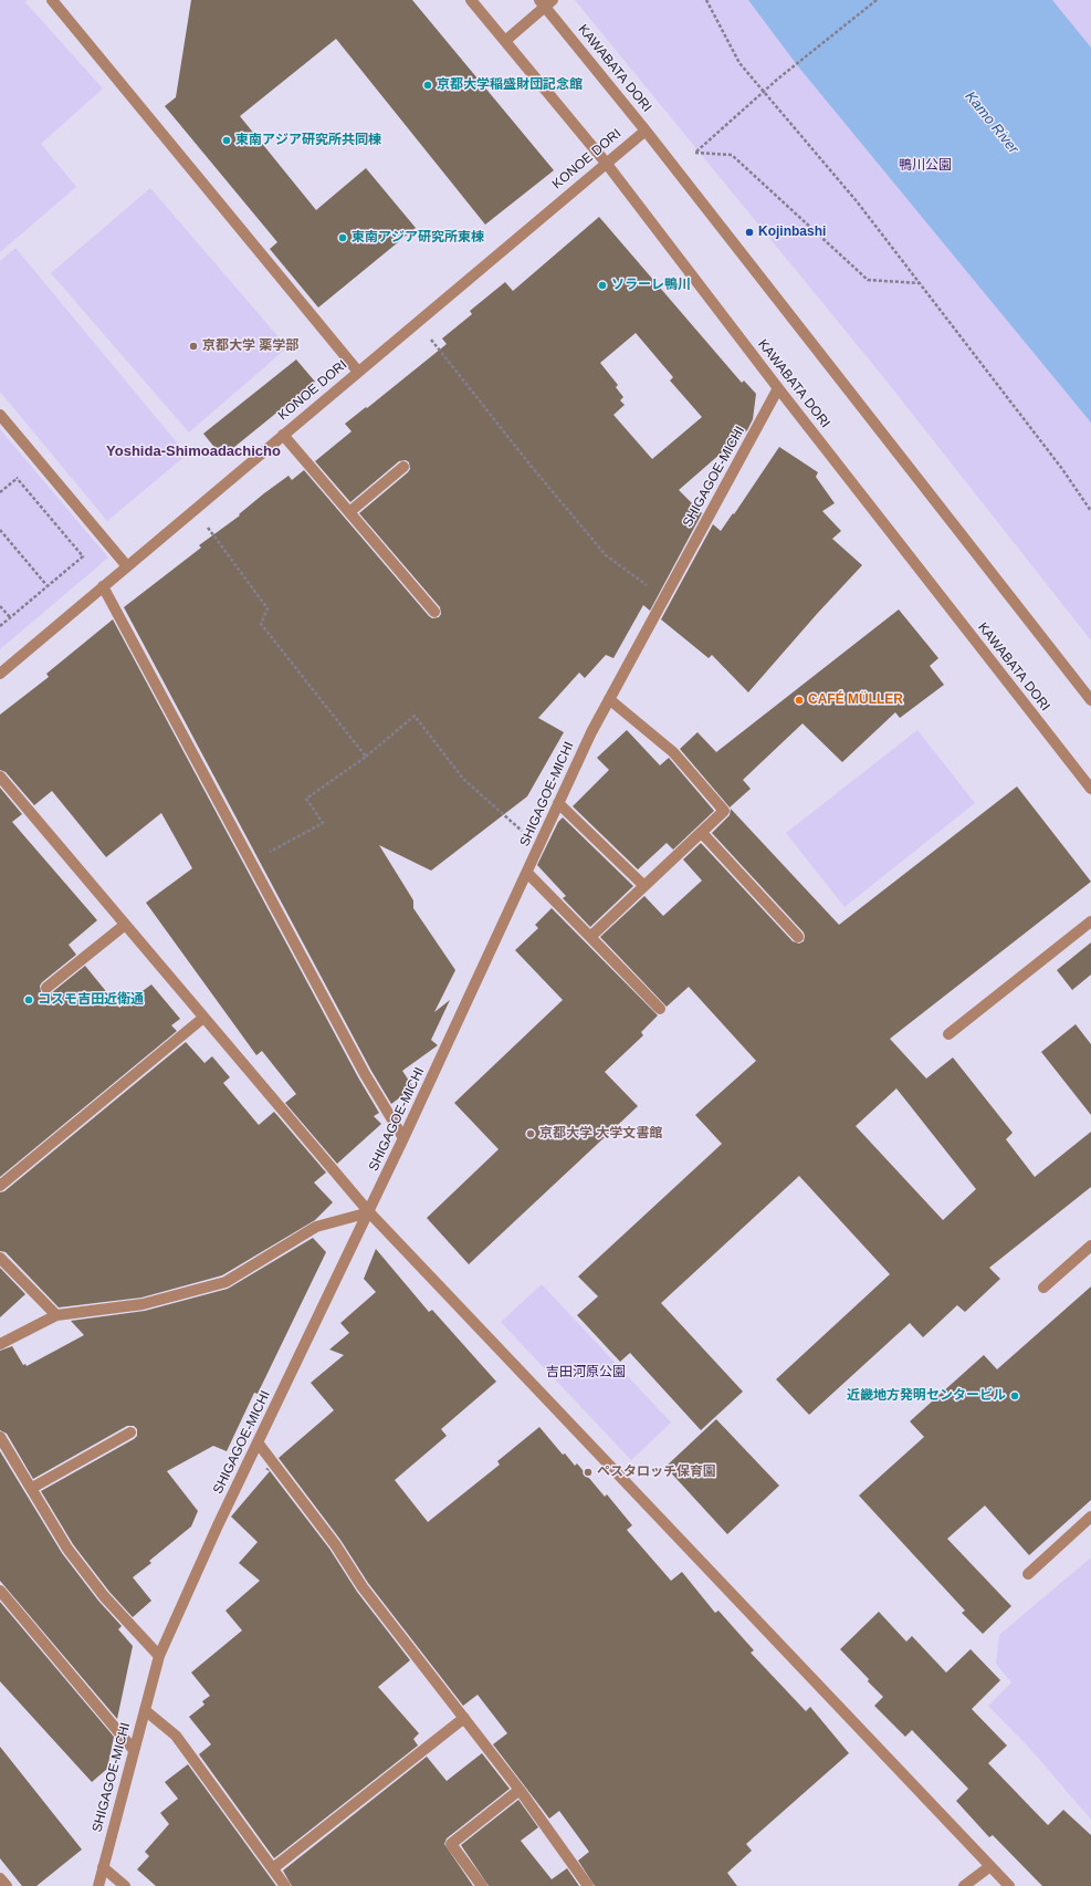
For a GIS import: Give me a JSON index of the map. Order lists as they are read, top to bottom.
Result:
{
  "streets": {
    "street": ["KAWABATA DORI", "KONOE DORI", "SHIGAGOE-MICHI"]
  },
  "crossings": [
    ["KAWABATA DORI", "KONOE DORI"],
    ["KAWABATA DORI", "SHIGAGOE-MICHI"]
  ],
  "districts": ["Yoshida-Shimoadachicho"],
  "water": ["Kamo River"],
  "parks": ["鴨川公園", "吉田河原公園"],
  "places": [
    "京都大学稲盛財団記念館",
    "東南アジア研究所共同棟",
    "Kojinbashi",
    "東南アジア研究所東棟",
    "ソラーレ鴨川",
    "京都大学 薬学部",
    "CAFÉ MÜLLER",
    "コスモ吉田近衛通",
    "京都大学 大学文書館",
    "近畿地方発明センタービル",
    "ペスタロッチ保育園"
  ]
}
